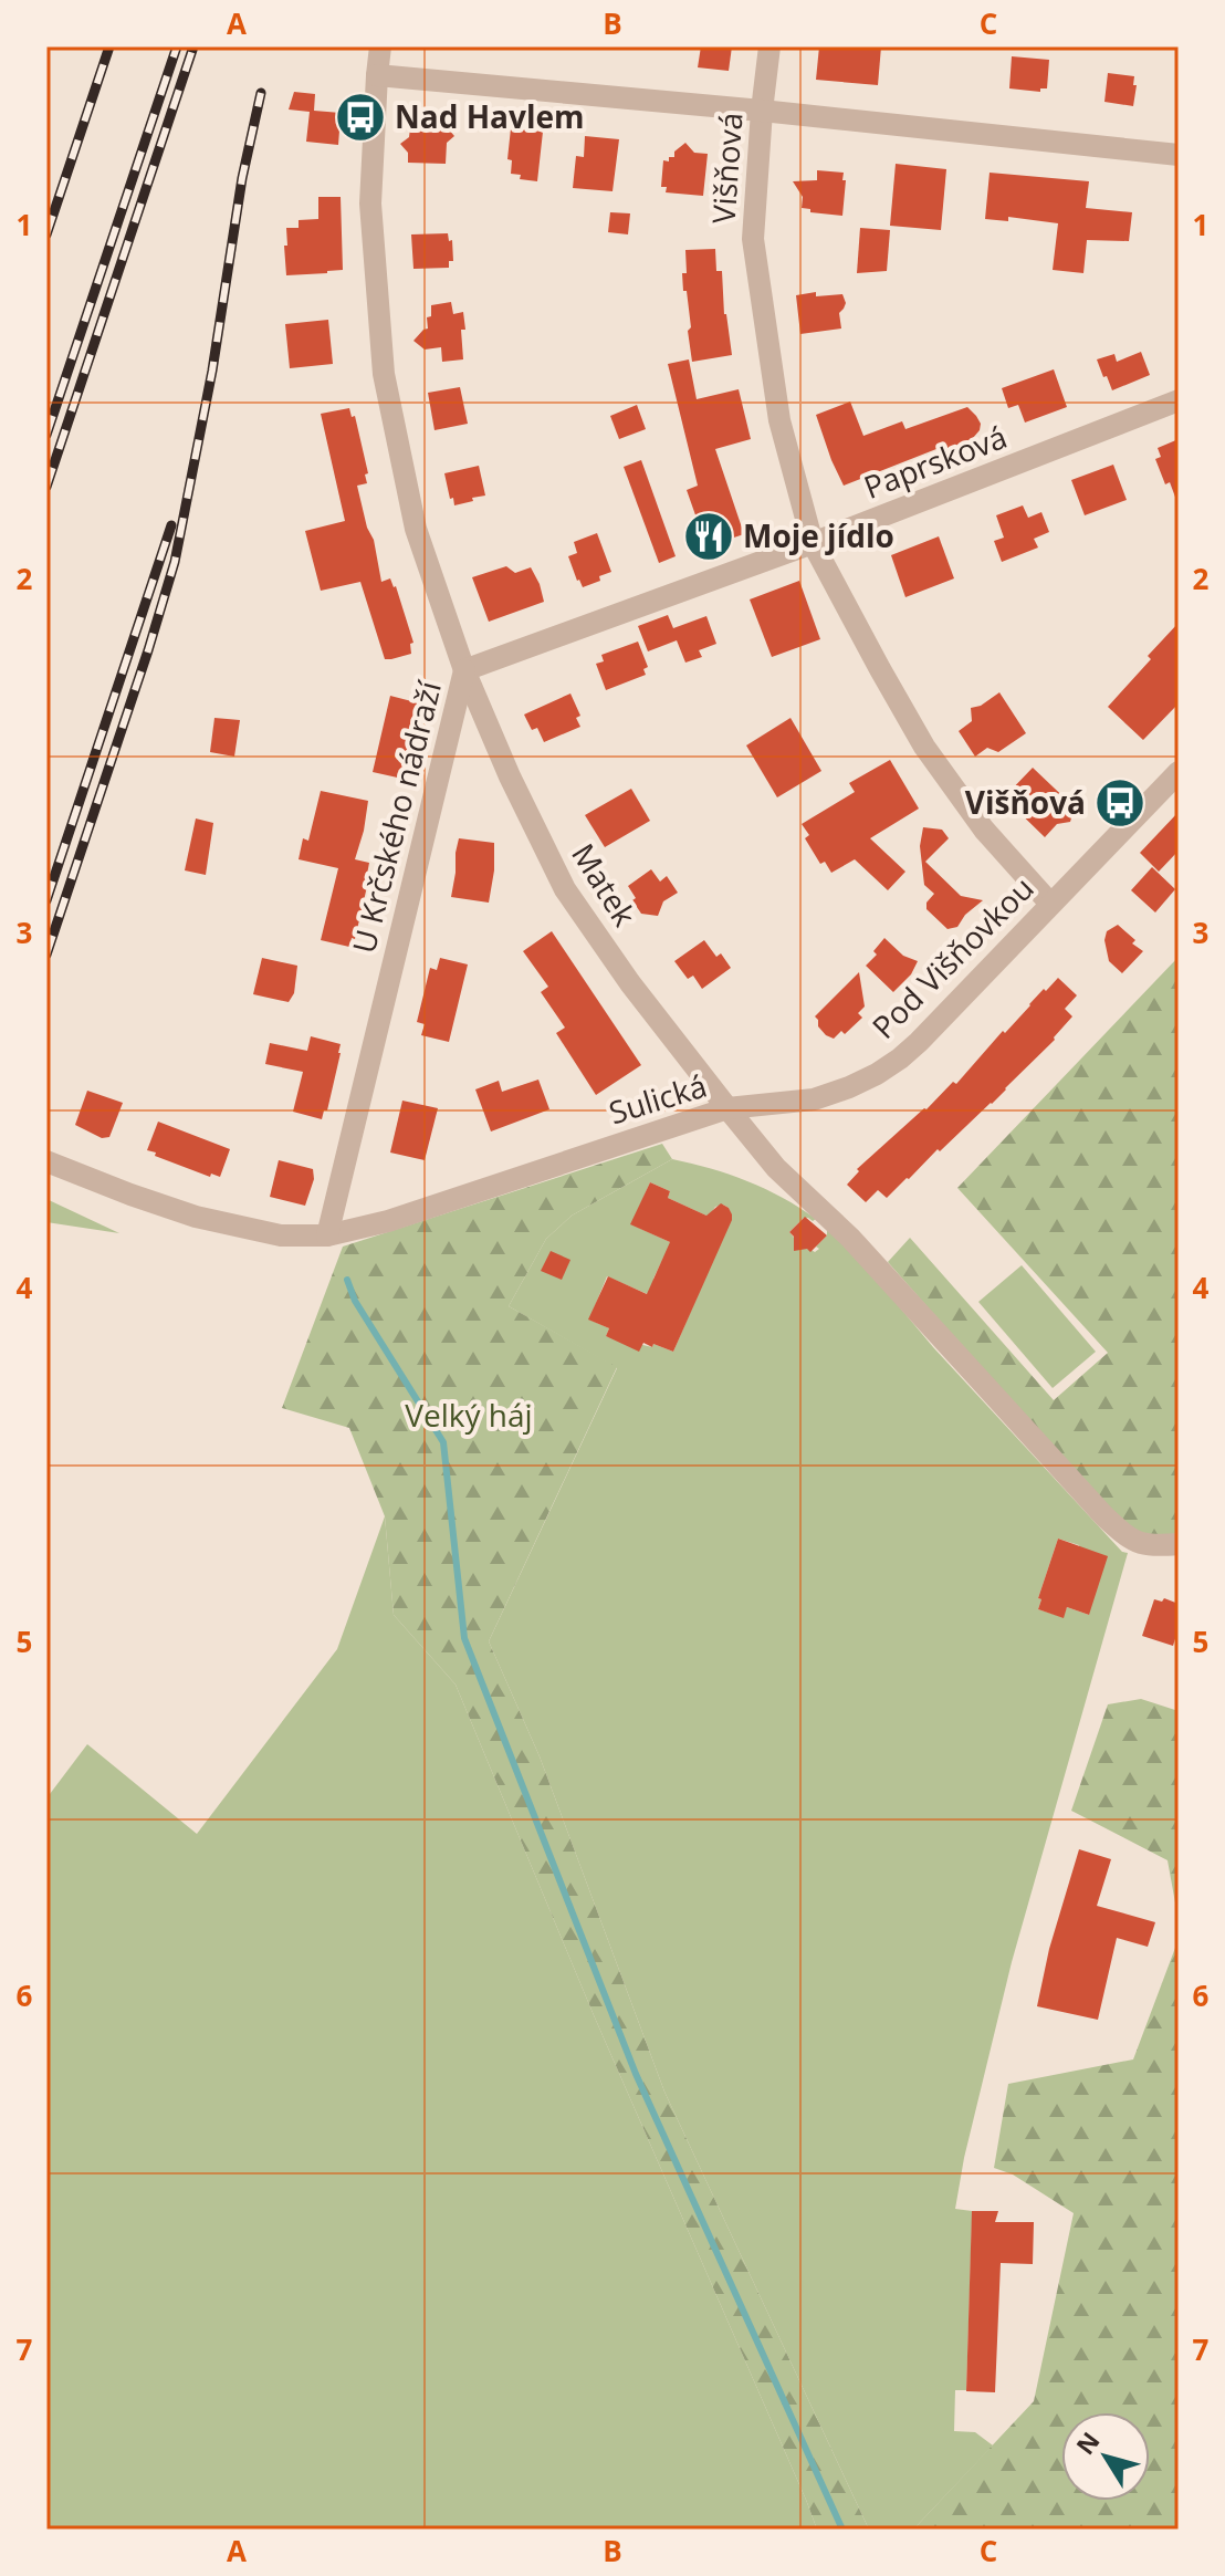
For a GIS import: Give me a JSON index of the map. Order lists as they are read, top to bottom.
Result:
{
  "streets": {
    "street": [
      "Višňová",
      "Paprsková",
      "U Krčského nádraží",
      "Matek",
      "Pod Višňovkou",
      "Sulická"
    ]
  },
  "crossings": [
    ["Višňová", "Paprsková"],
    ["Višňová", "Pod Višňovkou"],
    ["Paprsková", "U Krčského nádraží"],
    ["Paprsková", "Matek"],
    ["U Krčského nádraží", "Matek"],
    ["U Krčského nádraží", "Sulická"],
    ["Matek", "Pod Višňovkou"],
    ["Matek", "Sulická"],
    ["Pod Višňovkou", "Sulická"]
  ],
  "parks": ["Velký háj"],
  "places": {
    "bus stop": ["Nad Havlem", "Višňová"],
    "restaurant": ["Moje jídlo"]
  },
  "north": "top left",
  "grid": {
    "columns": ["A", "B", "C"],
    "rows": [
      "1",
      "2",
      "3",
      "4",
      "5",
      "6",
      "7"
    ]
  }
}
